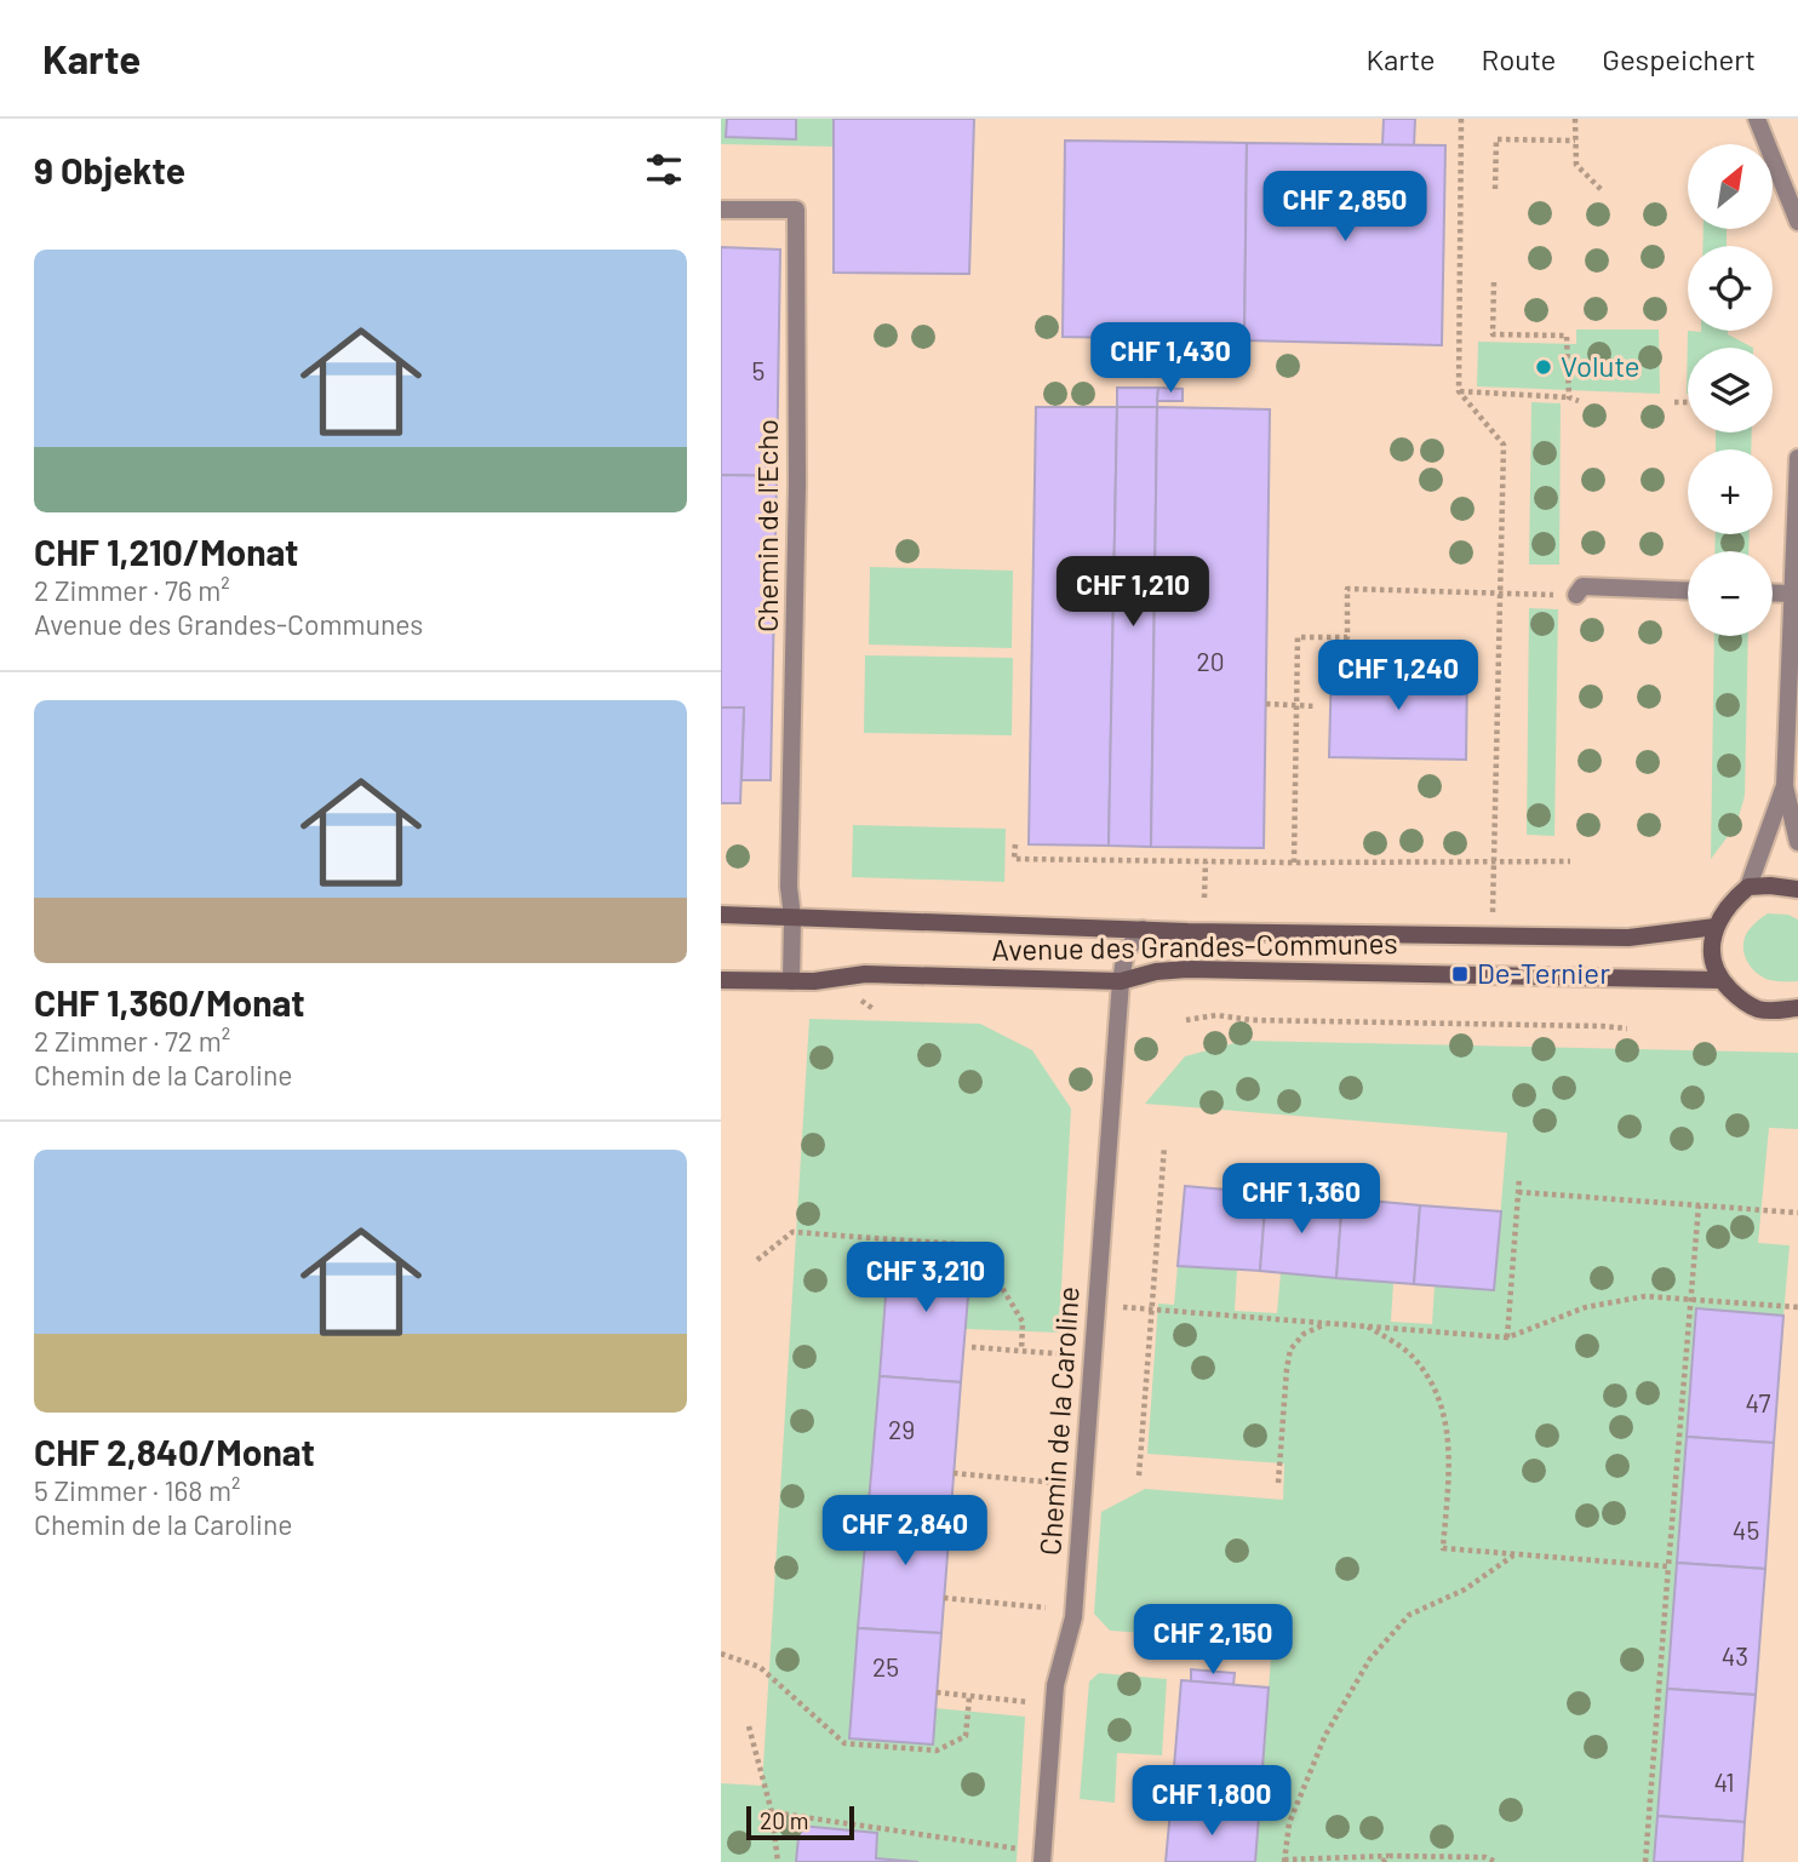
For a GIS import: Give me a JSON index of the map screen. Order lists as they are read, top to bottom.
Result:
{
  "streets": {
    "street": ["Chemin de l'Echo", "Avenue des Grandes-Communes", "Chemin de la Caroline"]
  },
  "crossings": [
    ["Chemin de l'Echo", "Avenue des Grandes-Communes"],
    ["Avenue des Grandes-Communes", "Chemin de la Caroline"]
  ],
  "places": {
    "other": ["Volute"],
    "transit": ["De-Ternier"]
  },
  "house_numbers": [
    "5",
    "20",
    "47",
    "29",
    "45",
    "43",
    "25",
    "41"
  ],
  "scale_bar": "20 m",
  "north": "top right",
  "page": {
    "header": "Karte",
    "nav": ["Karte", "Route", "Gespeichert"],
    "heading": "9 Objekte",
    "map_buttons": ["+", "−"],
    "price": [
      "CHF 2,850",
      "CHF 1,430",
      "CHF 1,210",
      "CHF 1,240",
      "CHF 1,360",
      "CHF 3,210",
      "CHF 2,840",
      "CHF 2,150",
      "CHF 1,800"
    ],
    "list": [
      {
        "name": "CHF 1,210/Monat",
        "note": "2 Zimmer · 76 m² · Avenue des Grandes-Communes"
      },
      {
        "name": "CHF 1,360/Monat",
        "note": "2 Zimmer · 72 m² · Chemin de la Caroline"
      },
      {
        "name": "CHF 2,840/Monat",
        "note": "5 Zimmer · 168 m² · Chemin de la Caroline"
      }
    ],
    "scale": "20 m"
  }
}
